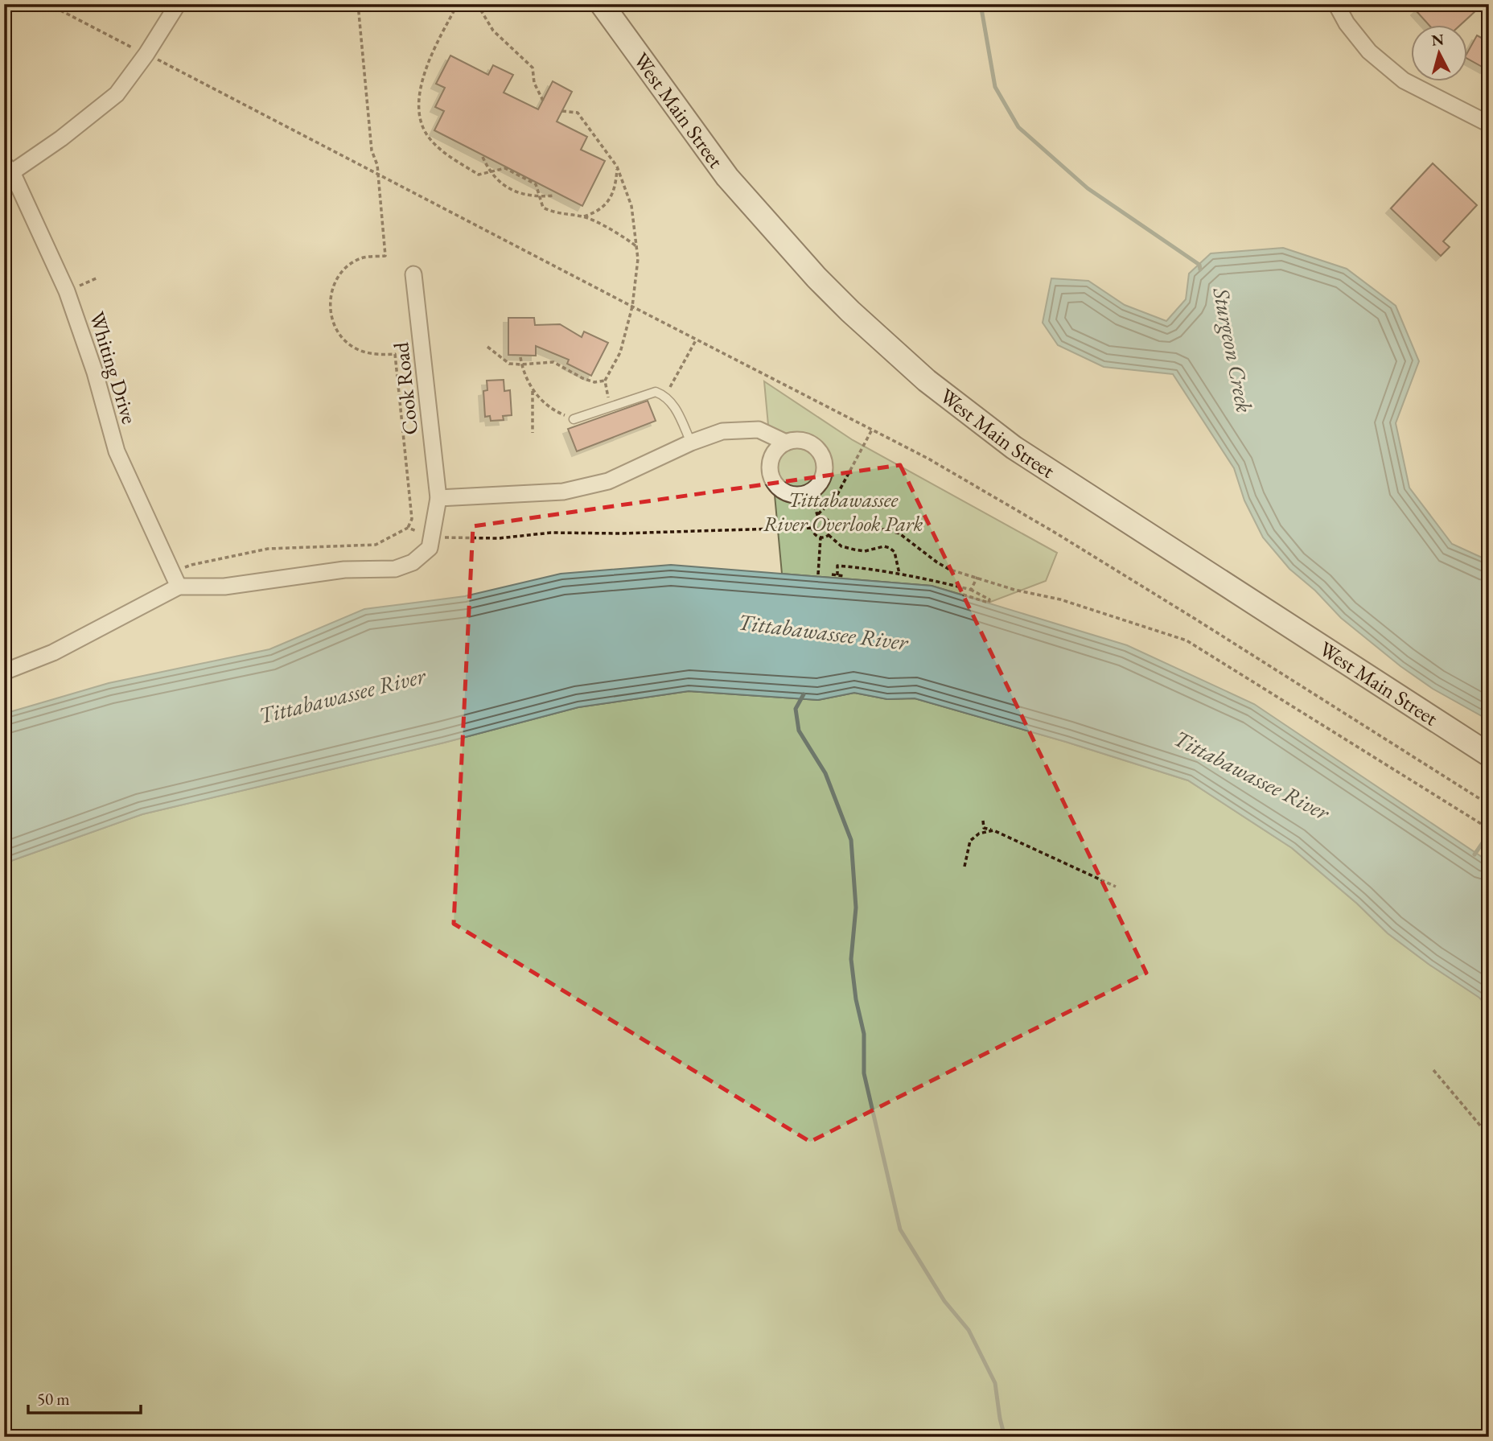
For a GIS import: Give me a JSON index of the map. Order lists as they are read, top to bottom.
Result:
{
  "streets": {
    "street": ["West Main Street", "Whiting Drive", "Cook Road"]
  },
  "water": ["Sturgeon Creek", "Tittabawassee River"],
  "parks": ["Tittabawassee River Overlook Park"],
  "scale_bar": "50 m",
  "north": "top"
}
